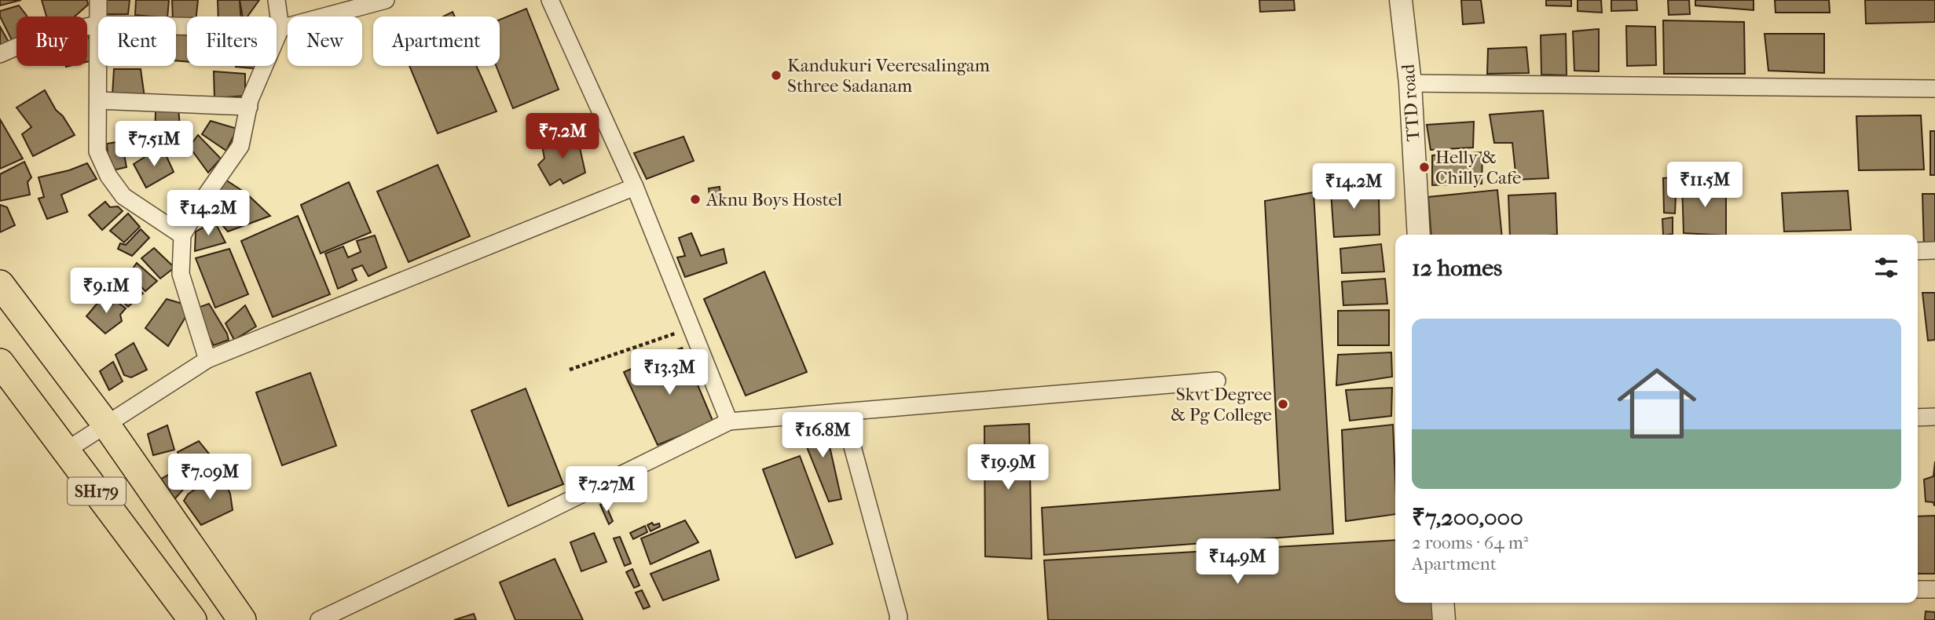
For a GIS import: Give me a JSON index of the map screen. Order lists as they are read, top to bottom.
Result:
{
  "streets": {
    "main road": ["SH179"],
    "street": ["TTD road"]
  },
  "places": [
    "Kandukuri Veeresalingam Sthree Sadanam",
    "Helly & Chilly Cafe",
    "Aknu Boys Hostel",
    "Skvt Degree & Pg College"
  ],
  "page": {
    "chip": [
      "Buy",
      "Rent",
      "Filters",
      "New",
      "Apartment"
    ],
    "price": [
      "₹7.2M",
      "₹7.51M",
      "₹11.5M",
      "₹14.2M",
      "₹14.2M",
      "₹9.1M",
      "₹13.3M",
      "₹16.8M",
      "₹19.9M",
      "₹7.09M",
      "₹7.27M",
      "₹14.9M"
    ],
    "heading": "12 homes",
    "list": [
      {
        "name": "₹7,200,000",
        "note": "2 rooms · 64 m² · Apartment"
      }
    ]
  }
}
